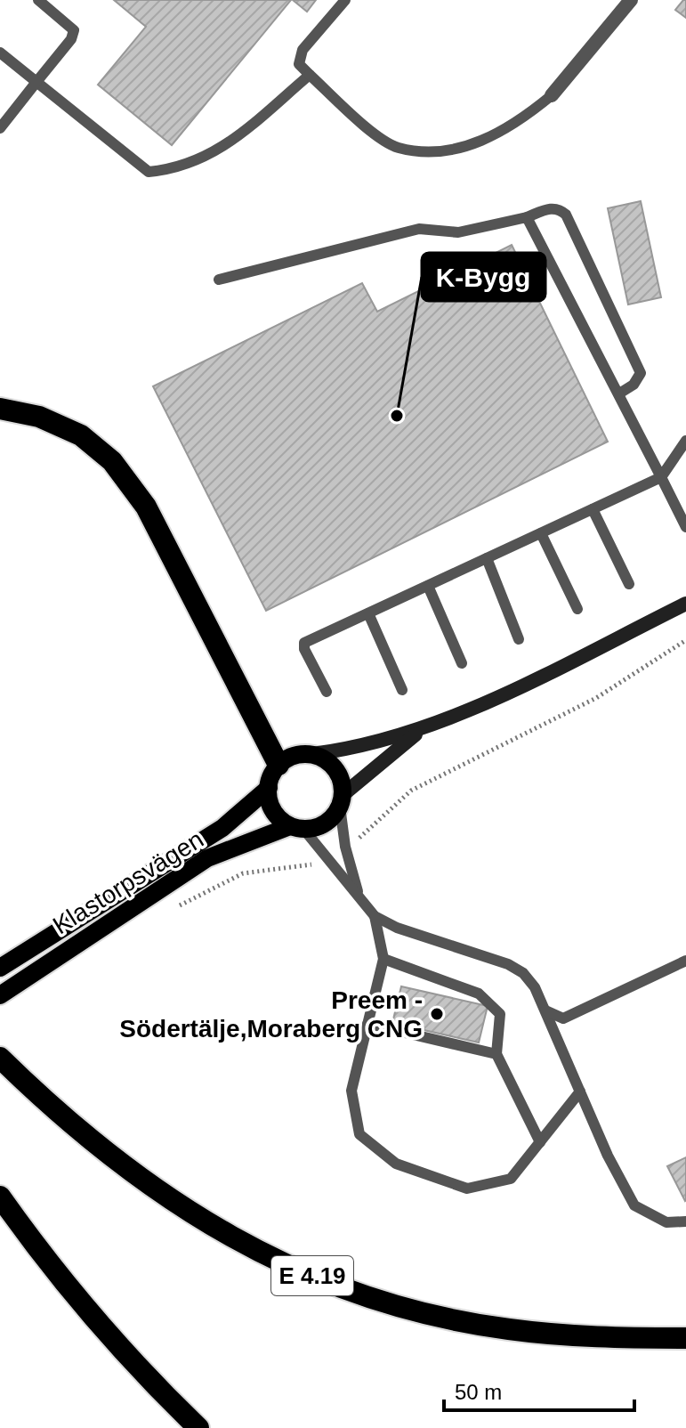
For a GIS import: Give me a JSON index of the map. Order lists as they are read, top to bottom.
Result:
{
  "streets": {
    "highway": ["E 4.19"],
    "main road": ["Klastorpsvägen"]
  },
  "places": ["K-Bygg", "Preem - Södertälje,Moraberg CNG"],
  "scale_bar": "50 m"
}
